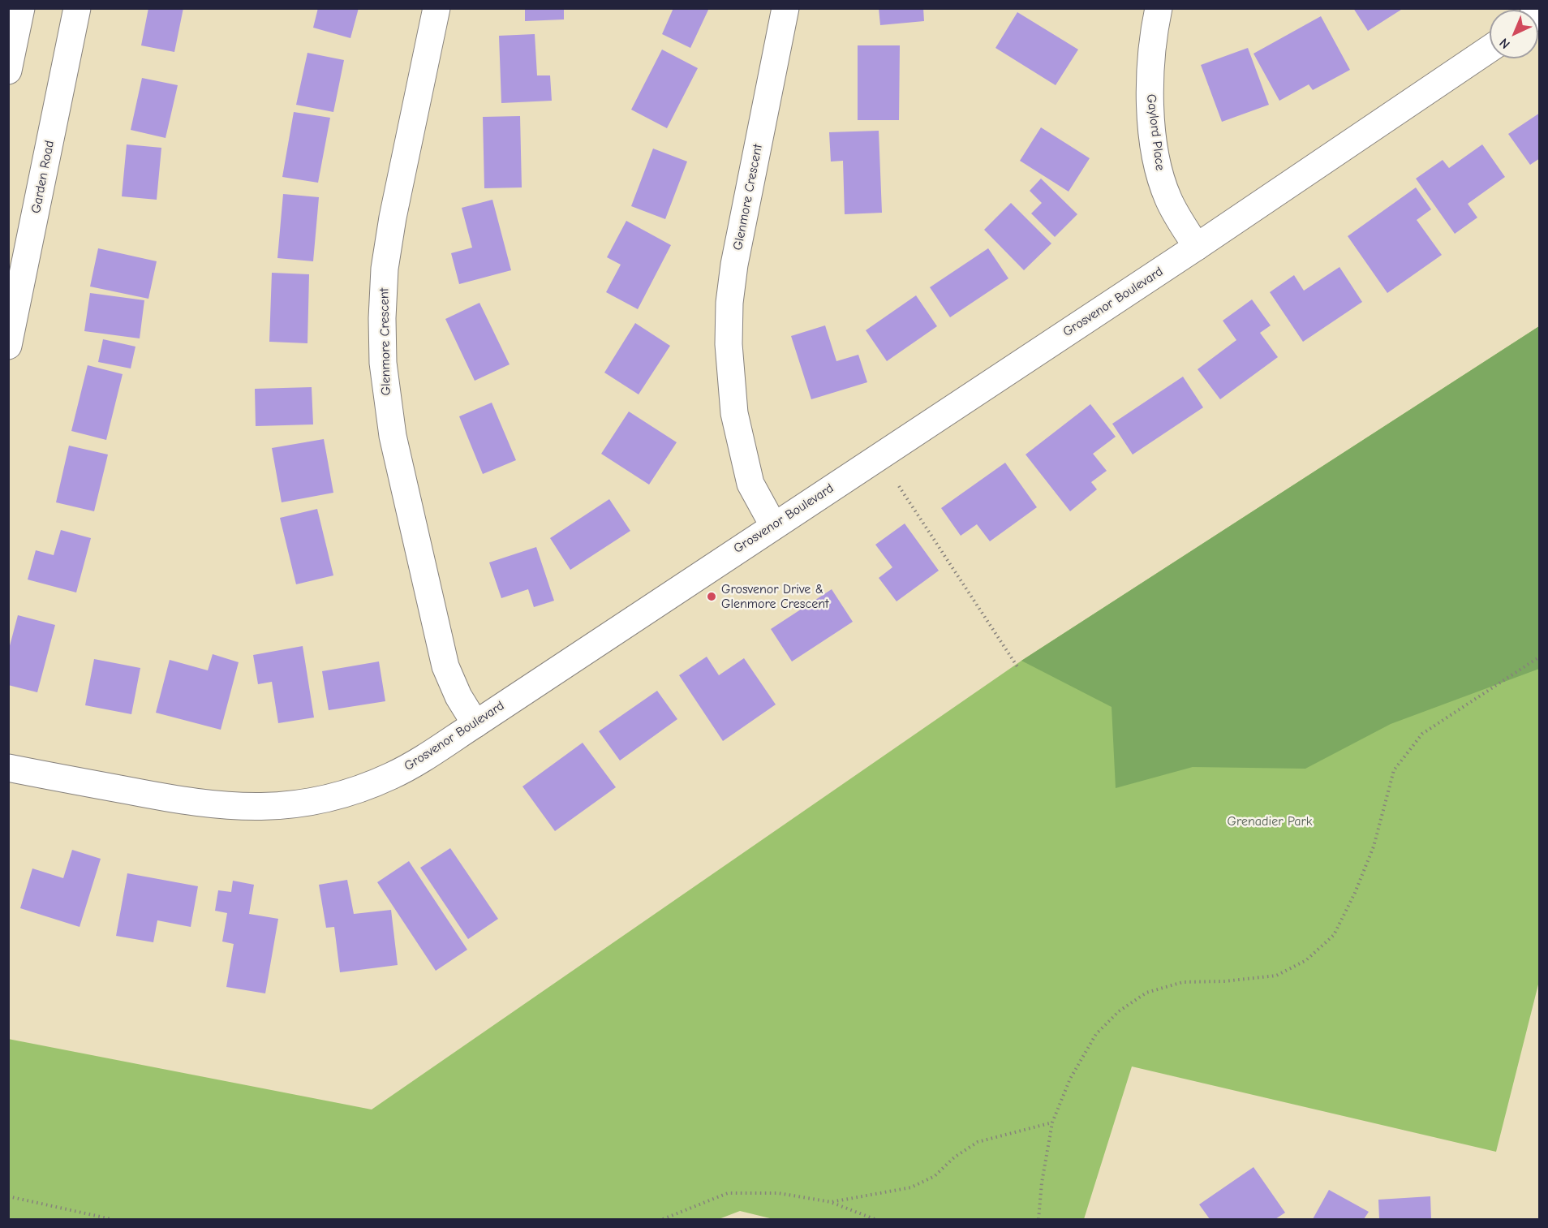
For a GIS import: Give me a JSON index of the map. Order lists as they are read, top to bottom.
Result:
{
  "streets": {
    "street": [
      "Gaylord Place",
      "Garden Road",
      "Glenmore Crescent",
      "Grosvenor Boulevard"
    ]
  },
  "crossings": [
    ["Gaylord Place", "Grosvenor Boulevard"],
    ["Glenmore Crescent", "Grosvenor Boulevard"]
  ],
  "parks": ["Grenadier Park"],
  "places": ["Grosvenor Drive & Glenmore Crescent"],
  "north": "bottom left"
}
